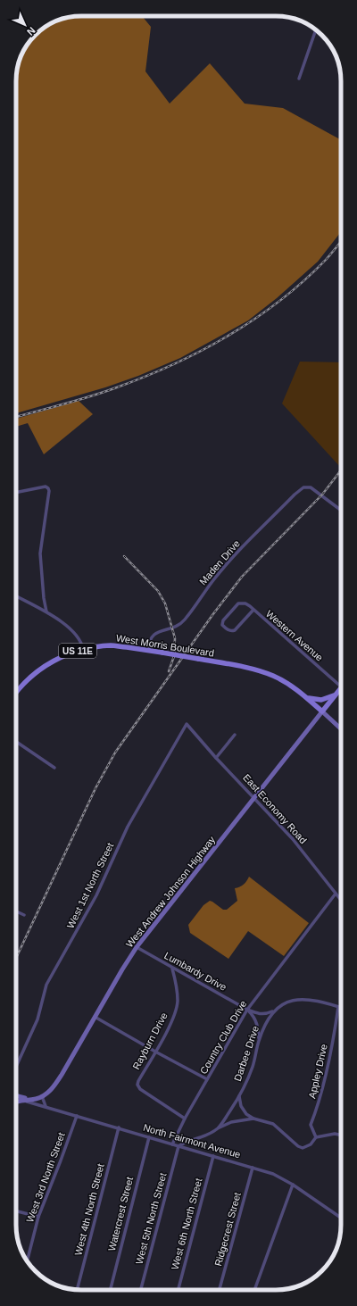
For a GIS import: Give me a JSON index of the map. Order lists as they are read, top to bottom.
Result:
{
  "streets": {
    "main road": ["West Morris Boulevard", "US 11E", "West Andrew Johnson Highway"],
    "street": [
      "Maden Drive",
      "Western Avenue",
      "East Economy Road",
      "West 1st North Street",
      "Lumbardy Drive",
      "Country Club Drive",
      "Rayburn Drive",
      "Darbee Drive",
      "Appley Drive",
      "North Fairmont Avenue",
      "West 3rd North Street",
      "West 4th North Street",
      "Watercrest Street",
      "West 5th North Street",
      "West 6th North Street",
      "Ridgecrest Street"
    ]
  },
  "crossings": [
    ["Maden Drive", "West Morris Boulevard"],
    ["Western Avenue", "West Andrew Johnson Highway"],
    ["West Morris Boulevard", "West Andrew Johnson Highway"],
    ["East Economy Road", "West 1st North Street"],
    ["East Economy Road", "West Andrew Johnson Highway"],
    ["East Economy Road", "Country Club Drive"],
    ["West Andrew Johnson Highway", "Lumbardy Drive"],
    ["West Andrew Johnson Highway", "North Fairmont Avenue"],
    ["Lumbardy Drive", "Country Club Drive"],
    ["Lumbardy Drive", "Rayburn Drive"],
    ["Country Club Drive", "Rayburn Drive"],
    ["Country Club Drive", "North Fairmont Avenue"],
    ["Darbee Drive", "Appley Drive"],
    ["Darbee Drive", "North Fairmont Avenue"],
    ["Darbee Drive", "West 5th North Street"],
    ["North Fairmont Avenue", "West 3rd North Street"],
    ["North Fairmont Avenue", "West 4th North Street"],
    ["North Fairmont Avenue", "Watercrest Street"],
    ["North Fairmont Avenue", "West 5th North Street"],
    ["North Fairmont Avenue", "West 6th North Street"],
    ["North Fairmont Avenue", "Ridgecrest Street"]
  ],
  "north": "bottom right"
}
